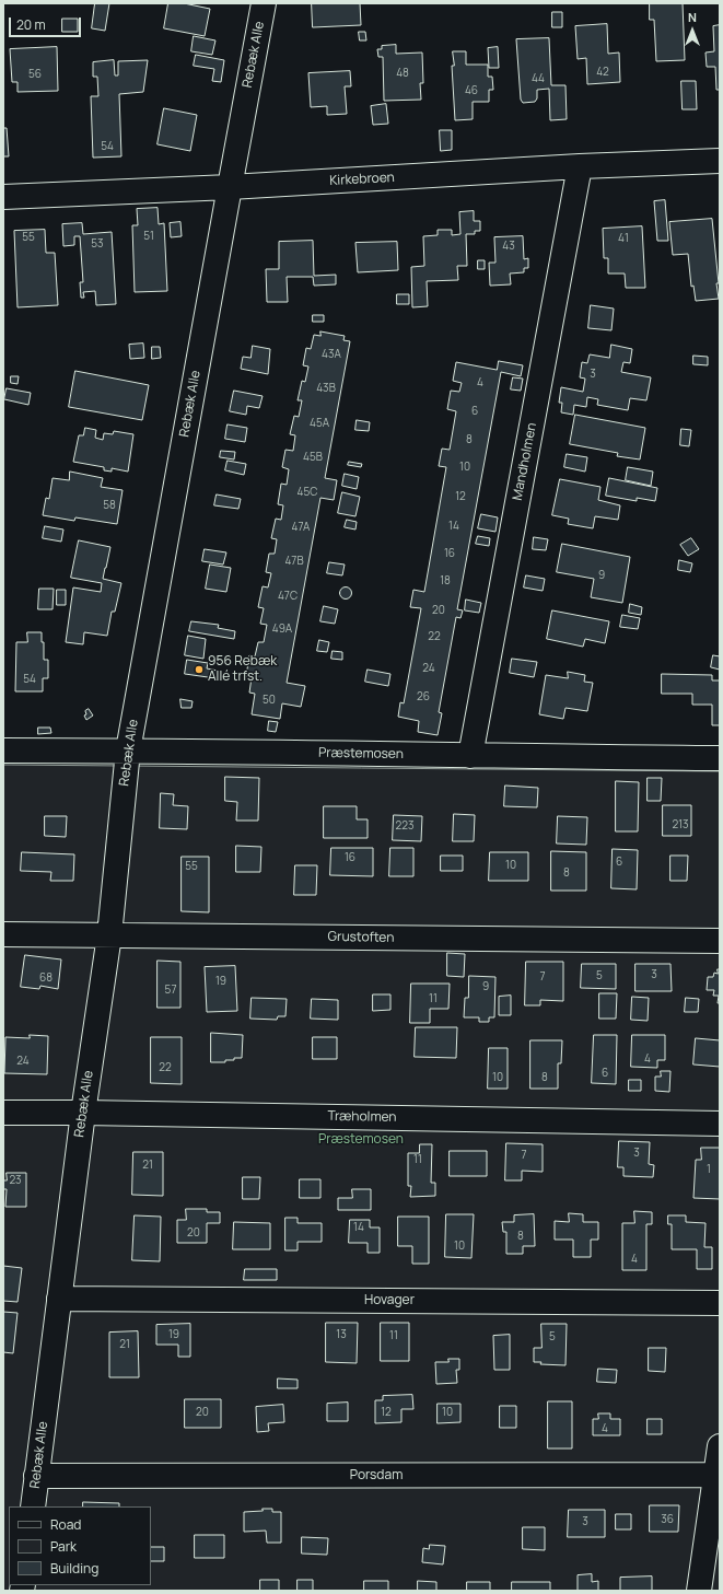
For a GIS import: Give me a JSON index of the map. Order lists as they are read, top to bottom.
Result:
{
  "streets": {
    "street": [
      "Rebæk Alle",
      "Kirkebroen",
      "Mandholmen",
      "Præstemosen",
      "Grustoften",
      "Træholmen",
      "Hovager",
      "Porsdam"
    ]
  },
  "crossings": [
    ["Rebæk Alle", "Kirkebroen"],
    ["Rebæk Alle", "Præstemosen"],
    ["Rebæk Alle", "Grustoften"],
    ["Rebæk Alle", "Træholmen"],
    ["Rebæk Alle", "Hovager"],
    ["Rebæk Alle", "Porsdam"],
    ["Kirkebroen", "Mandholmen"],
    ["Mandholmen", "Præstemosen"]
  ],
  "parks": ["Præstemosen"],
  "places": ["956 Rebæk Allé trfst."],
  "house_numbers": [
    "42",
    "48",
    "56",
    "44",
    "46",
    "54",
    "51",
    "55",
    "41",
    "53",
    "43",
    "43A",
    "3",
    "4",
    "43B",
    "6",
    "45A",
    "8",
    "45B",
    "10",
    "45C",
    "12",
    "58",
    "14",
    "47A",
    "16",
    "47B",
    "9",
    "18",
    "47C",
    "20",
    "49A",
    "22",
    "24",
    "54",
    "26",
    "50",
    "213",
    "223",
    "16",
    "6",
    "10",
    "55",
    "8",
    "3",
    "5",
    "7",
    "68",
    "19",
    "9",
    "57",
    "11",
    "4",
    "24",
    "22",
    "6",
    "10",
    "8",
    "3",
    "7",
    "11",
    "21",
    "1",
    "23",
    "14",
    "20",
    "8",
    "10",
    "4",
    "19",
    "13",
    "11",
    "5",
    "21",
    "20",
    "12",
    "10",
    "4",
    "36",
    "3"
  ],
  "legend": ["Road", "Park", "Building"],
  "scale_bar": "20 m",
  "north": "top"
}
